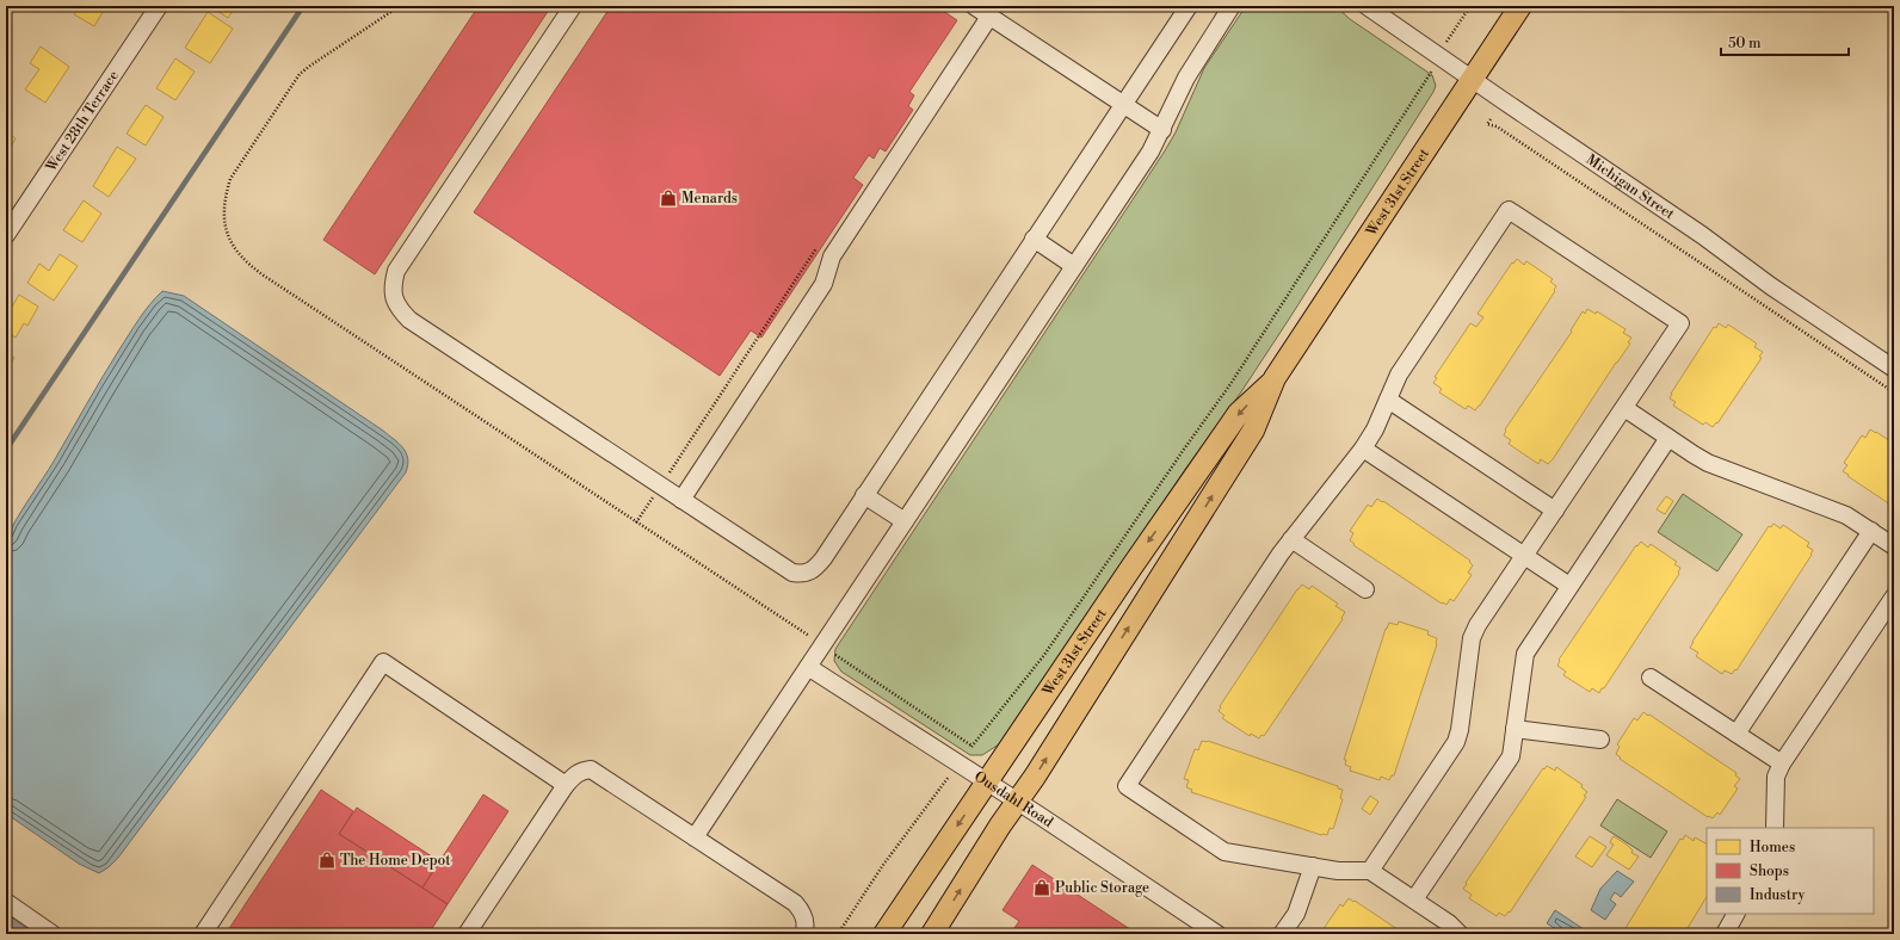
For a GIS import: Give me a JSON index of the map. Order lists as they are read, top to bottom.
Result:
{
  "streets": {
    "main road": ["West 31st Street"],
    "street": ["West 28th Terrace", "Michigan Street", "Ousdahl Road"]
  },
  "crossings": [
    ["Michigan Street", "West 31st Street"],
    ["West 31st Street", "Ousdahl Road"]
  ],
  "places": {
    "shop": ["Menards", "The Home Depot", "Public Storage"]
  },
  "legend": ["Homes", "Shops", "Industry"],
  "scale_bar": "50 m"
}
